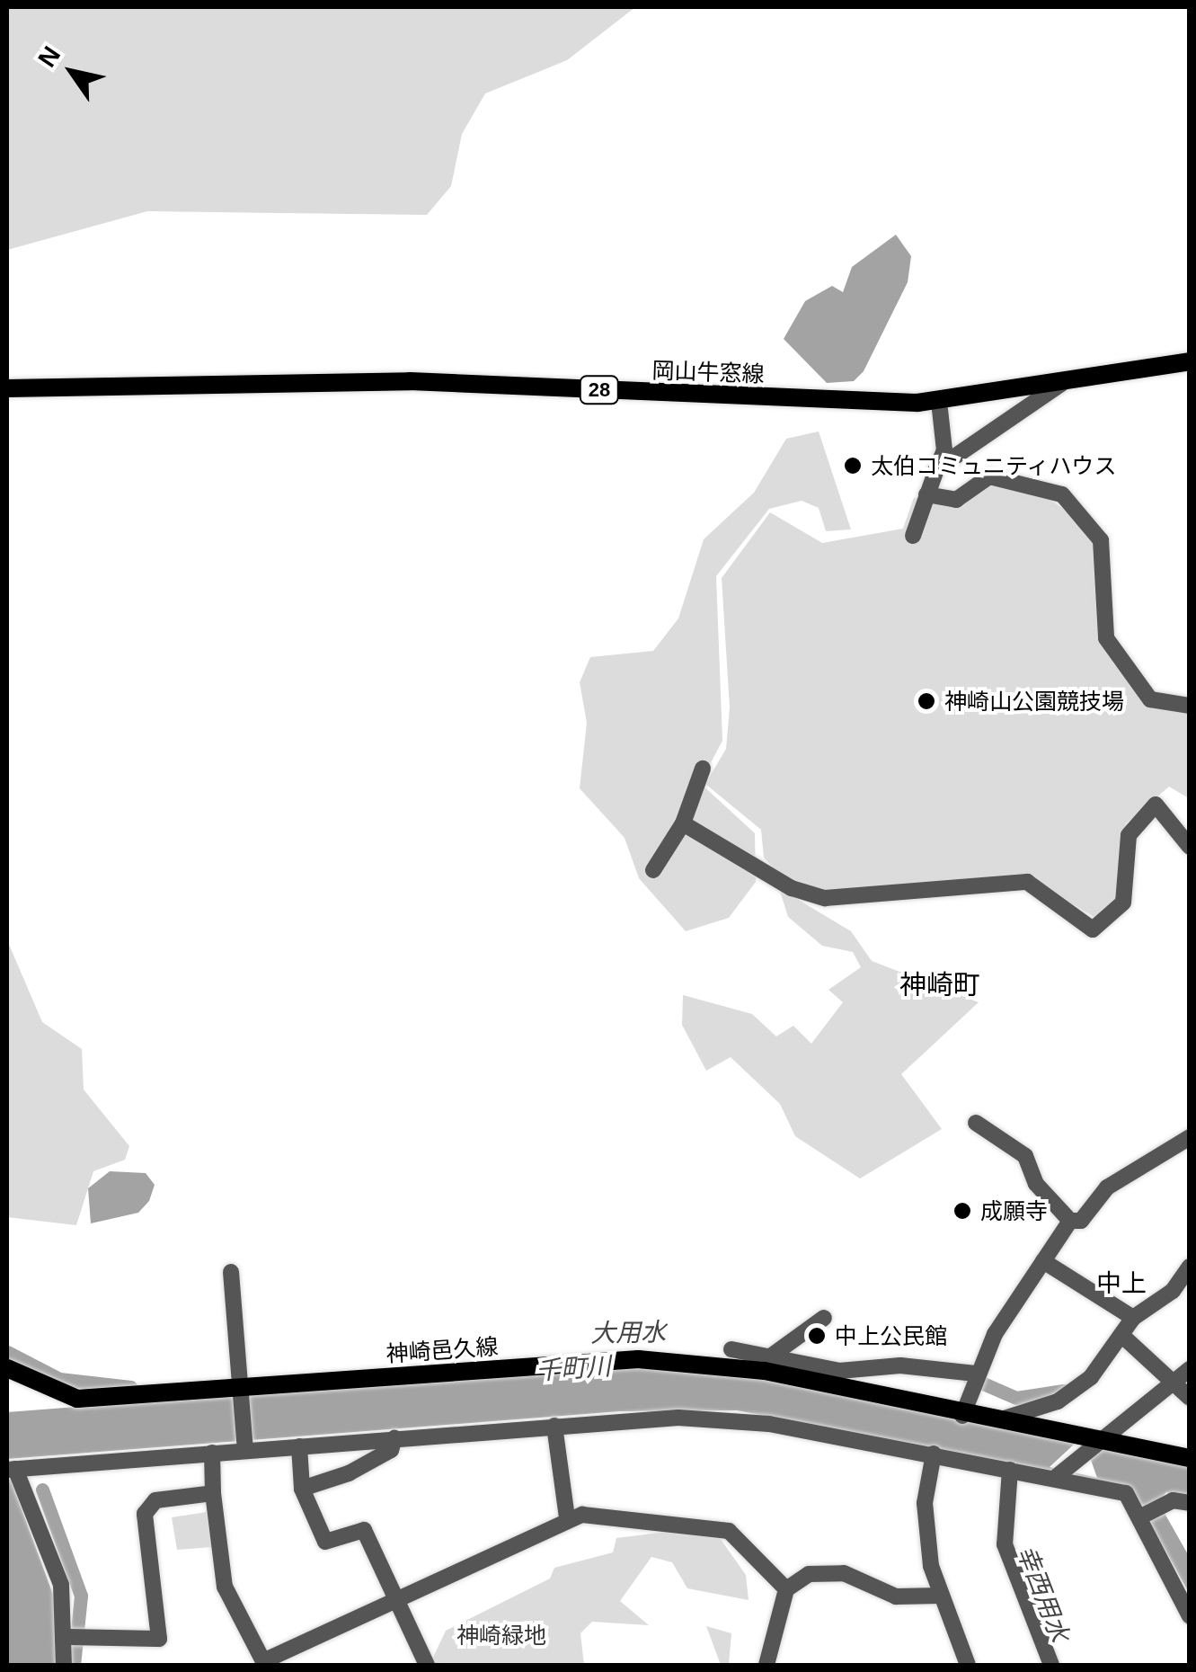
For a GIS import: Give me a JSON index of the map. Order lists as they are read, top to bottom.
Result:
{
  "streets": {
    "main road": ["岡山牛窓線", "28", "神崎邑久線"]
  },
  "districts": ["神崎町", "中上"],
  "water": ["大用水", "千町川", "幸西用水"],
  "parks": ["神崎緑地"],
  "places": [
    "太伯コミュニティハウス",
    "神崎山公園競技場",
    "成願寺",
    "中上公民館"
  ],
  "north": "top left"
}
